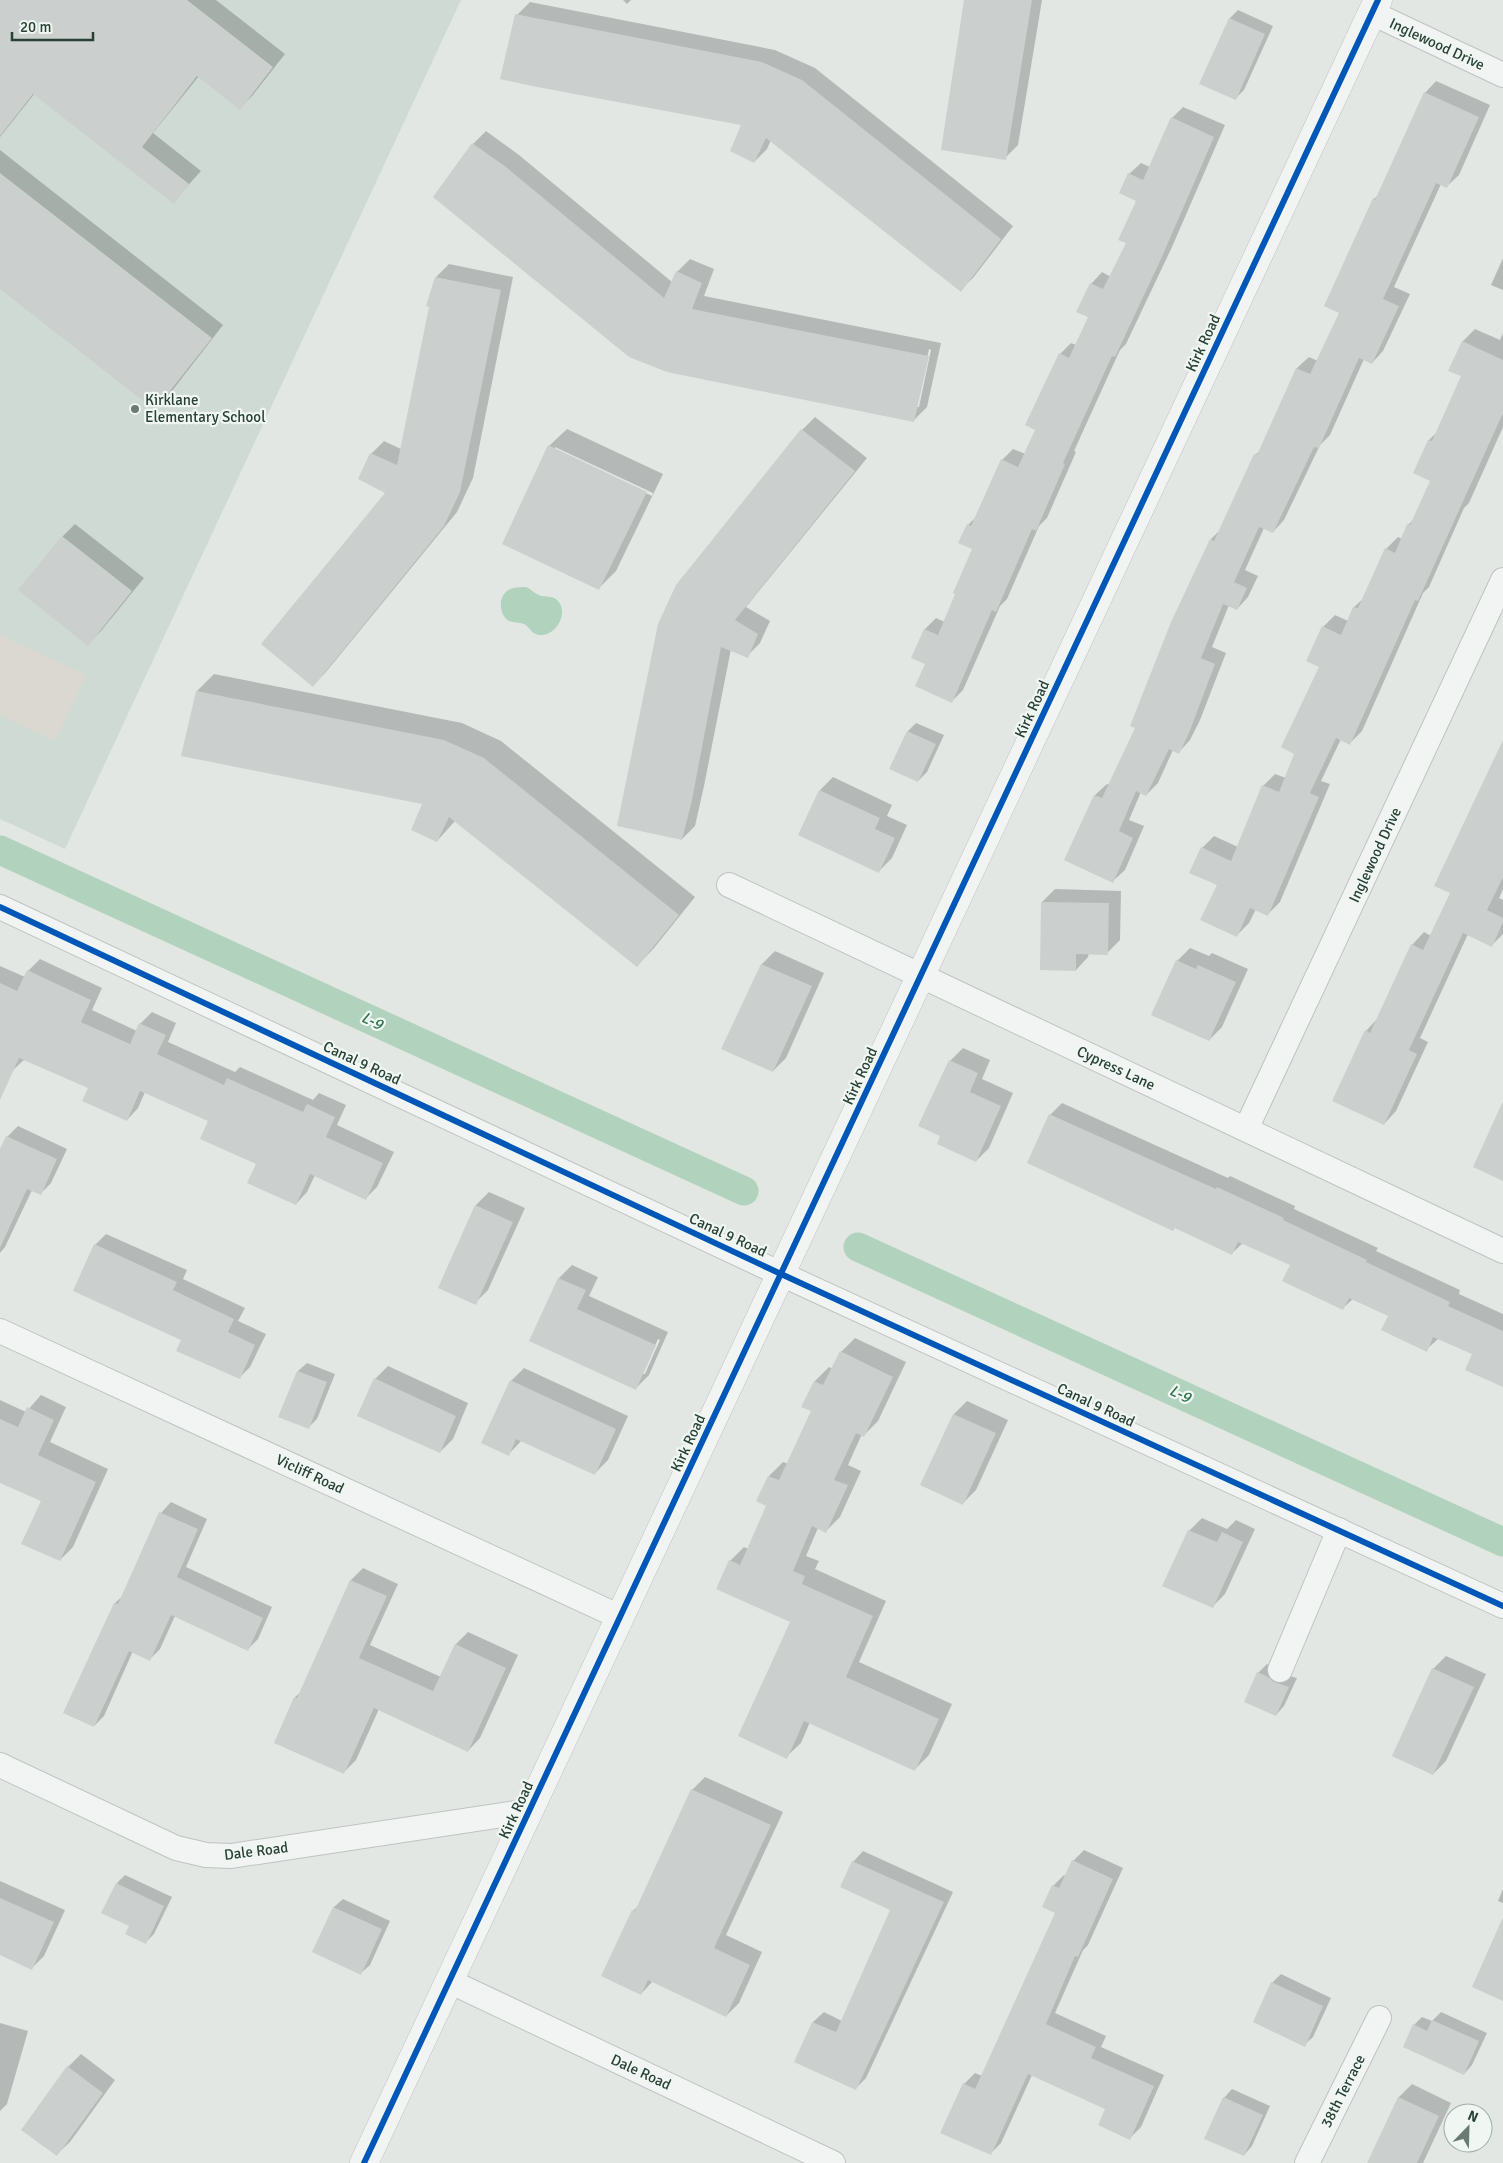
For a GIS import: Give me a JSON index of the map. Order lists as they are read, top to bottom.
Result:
{
  "streets": {
    "street": [
      "Inglewood Drive",
      "Kirk Road",
      "Canal 9 Road",
      "Cypress Lane",
      "Vicliff Road",
      "Dale Road",
      "38th Terrace"
    ]
  },
  "crossings": [
    ["Inglewood Drive", "Kirk Road"],
    ["Inglewood Drive", "Cypress Lane"],
    ["Kirk Road", "Canal 9 Road"],
    ["Kirk Road", "Cypress Lane"],
    ["Kirk Road", "Vicliff Road"],
    ["Kirk Road", "Dale Road"]
  ],
  "water": ["L-9"],
  "places": ["Kirklane Elementary School"],
  "scale_bar": "20 m",
  "north": "top right"
}
